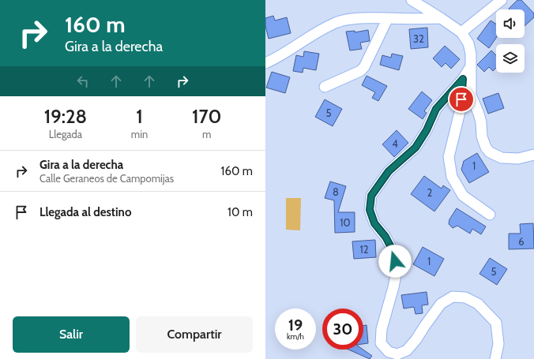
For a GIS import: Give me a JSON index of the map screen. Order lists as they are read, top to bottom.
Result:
{
  "house_numbers": [
    "32",
    "5",
    "4",
    "1",
    "8",
    "2",
    "10",
    "6",
    "12",
    "1",
    "5"
  ],
  "page": {
    "turn": ["160 m", "Gira a la derecha"],
    "eta": [
      "19:28",
      "Llegada",
      "1",
      "min",
      "170",
      "m"
    ],
    "list": [
      {
        "name": "Gira a la derecha",
        "note": "Calle Geraneos de Campomijas",
        "value": "160 m"
      },
      {
        "name": "Llegada al destino",
        "value": "10 m"
      }
    ],
    "speed": "19 km/h",
    "limit": "30",
    "buttons": ["Salir", "Compartir"]
  }
}
